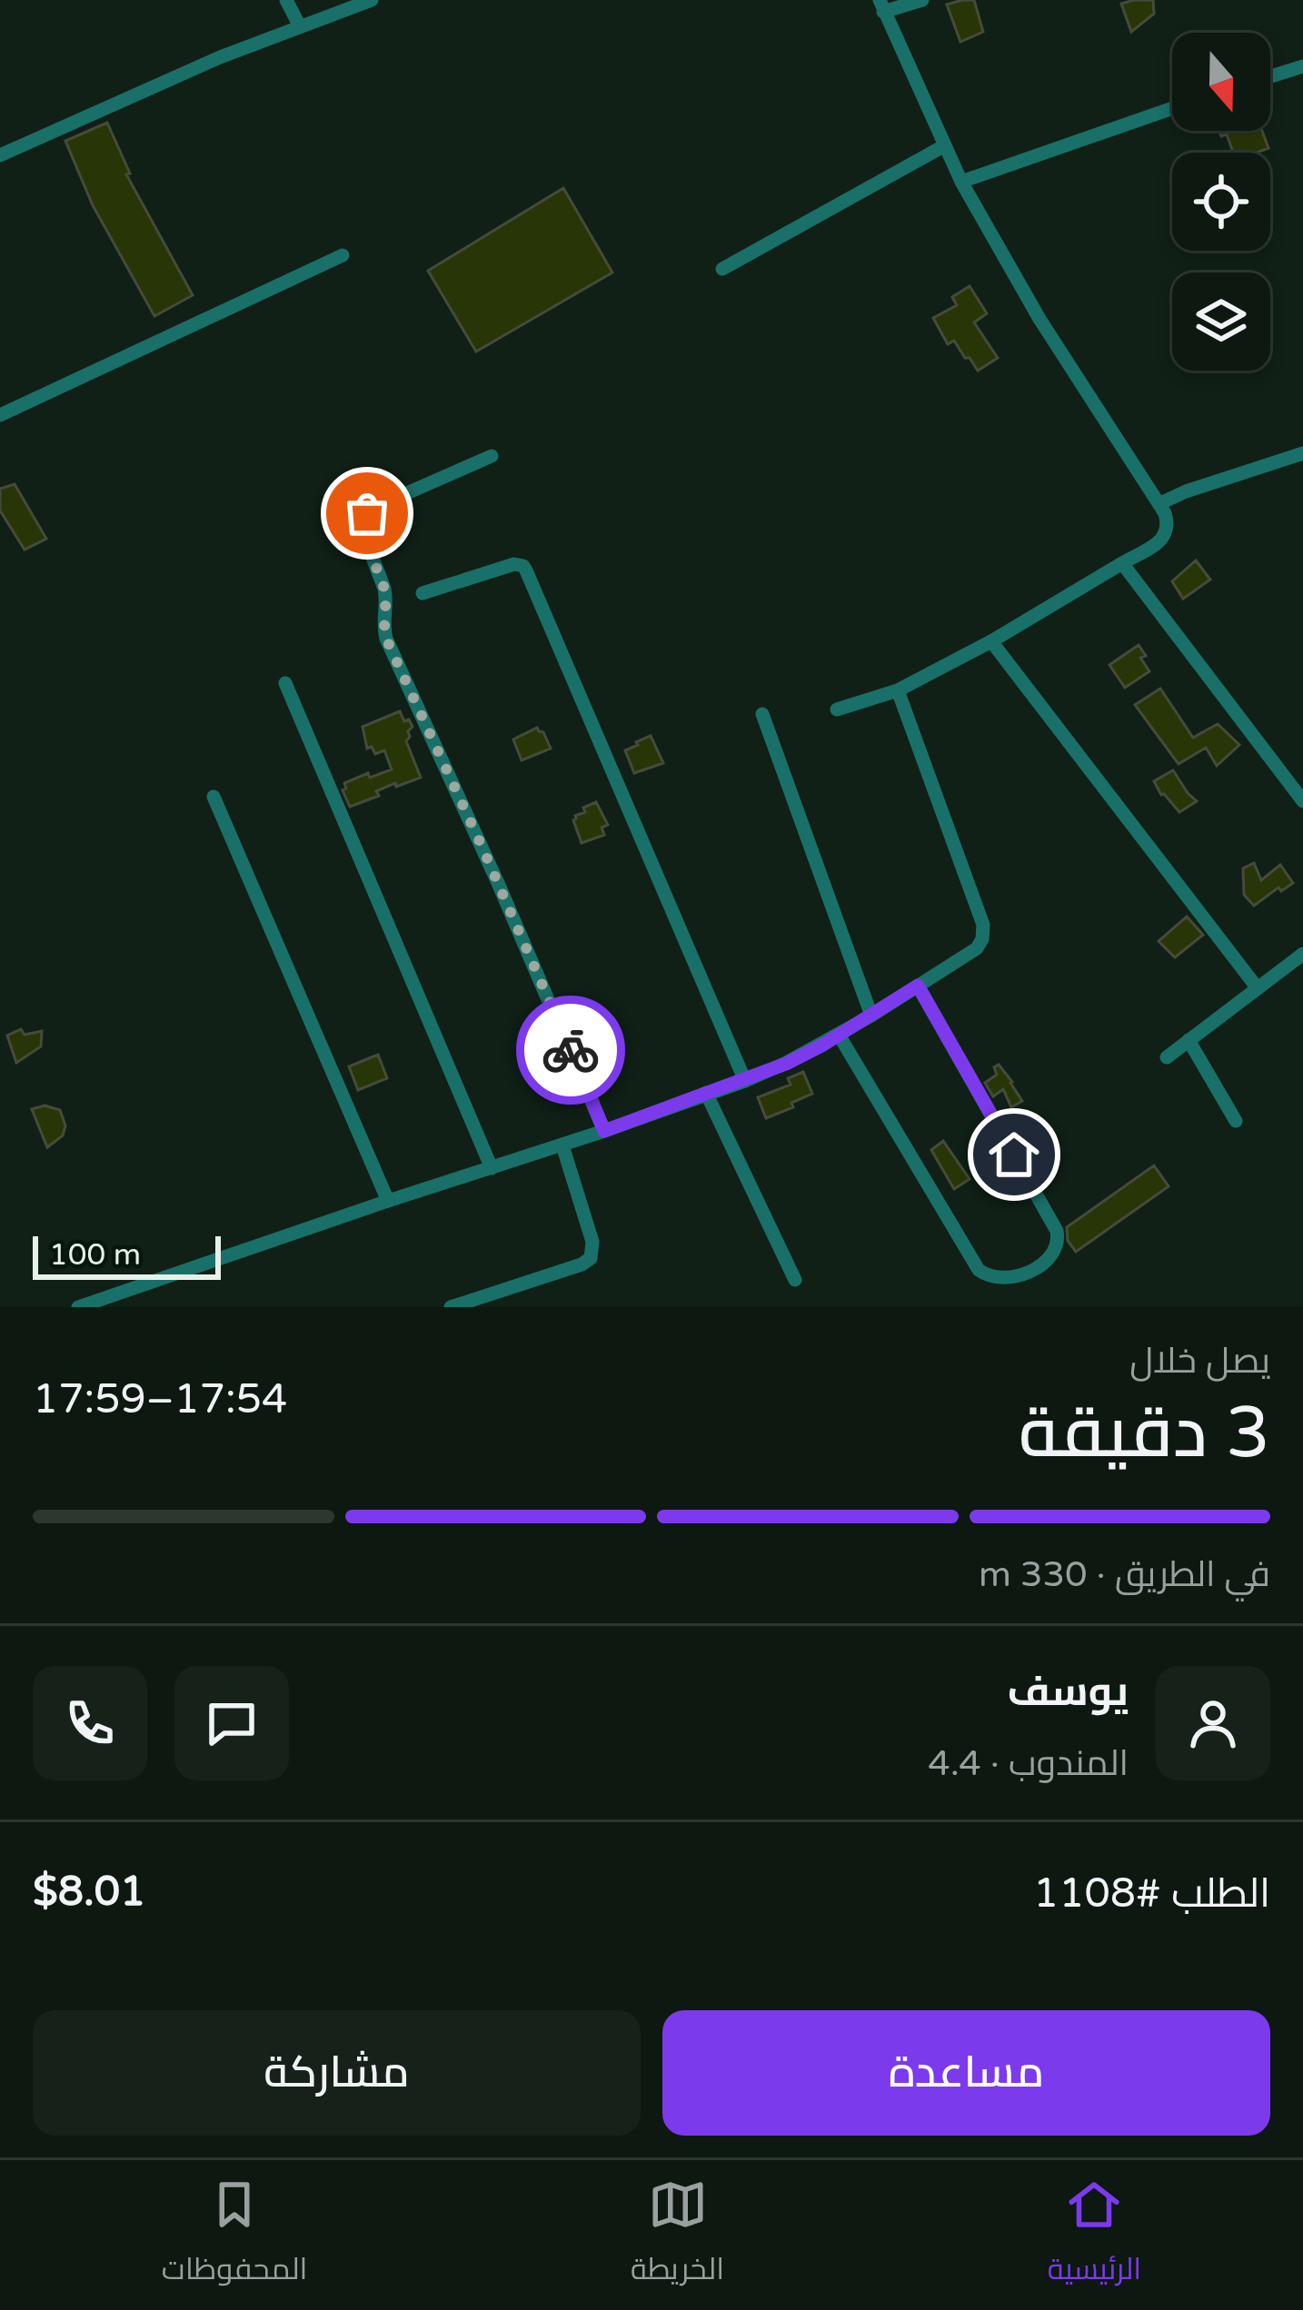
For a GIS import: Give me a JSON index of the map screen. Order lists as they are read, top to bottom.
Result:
{
  "scale_bar": "100 m",
  "north": "bottom",
  "page": {
    "scale": "100 m",
    "heading": ["3 دقيقة", "يصل خلال", "17:54–17:59"],
    "panel": [
      "يوسف",
      "المندوب · 4.4",
      "الطلب #1108",
      "$8.01"
    ],
    "bar": "في الطريق · 330 m",
    "buttons": ["مساعدة", "مشاركة"],
    "tabs": ["الرئيسية", "الخريطة", "المحفوظات"]
  }
}
